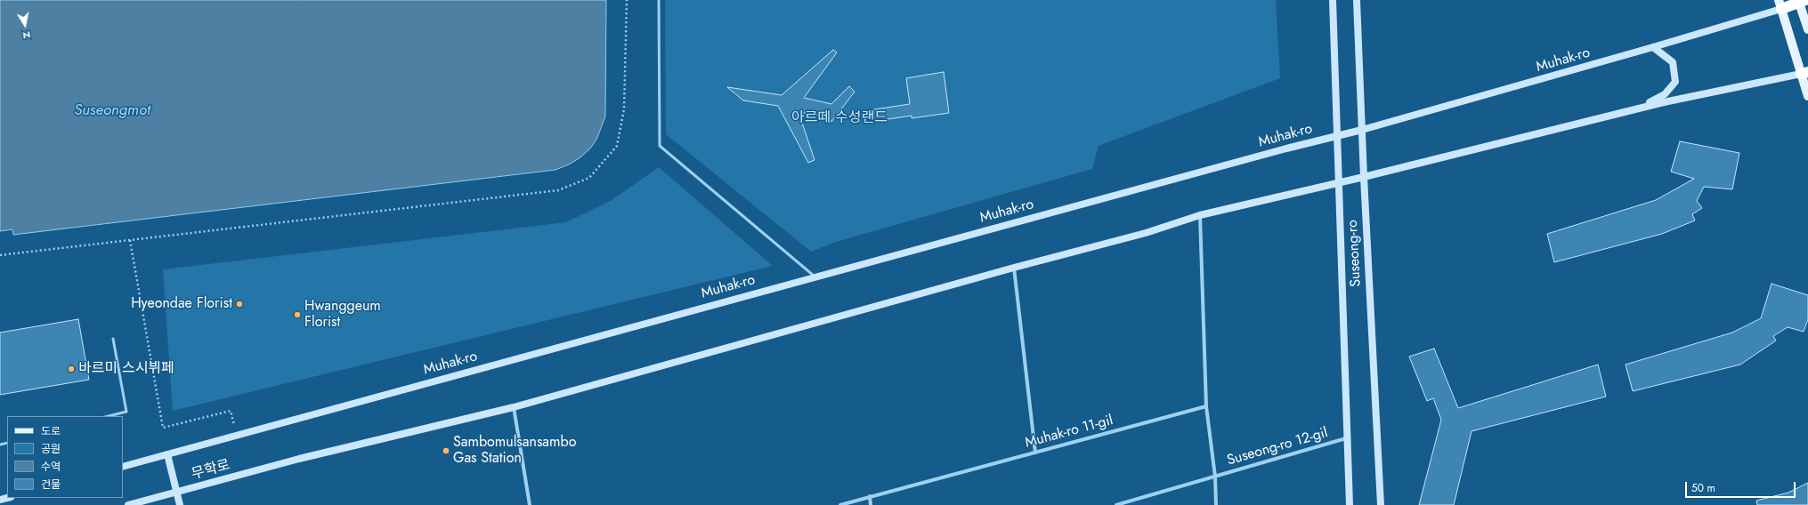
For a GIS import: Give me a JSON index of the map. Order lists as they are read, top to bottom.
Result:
{
  "streets": {
    "main road": ["Muhak-ro", "Suseong-ro", "무학로"],
    "street": ["Muhak-ro 11-gil", "Suseong-ro 12-gil"]
  },
  "crossings": [
    ["Muhak-ro", "Suseong-ro"],
    ["Muhak-ro", "무학로"],
    ["Suseong-ro", "Suseong-ro 12-gil"]
  ],
  "water": ["Suseongmot"],
  "parks": ["아르떼 수성랜드"],
  "places": [
    "Hyeondae Florist",
    "Hwanggeum Florist",
    "바르미 스시뷔페",
    "Sambomulsansambo Gas Station"
  ],
  "legend": [
    "도로",
    "공원",
    "수역",
    "건물"
  ],
  "scale_bar": "50 m",
  "north": "bottom"
}
